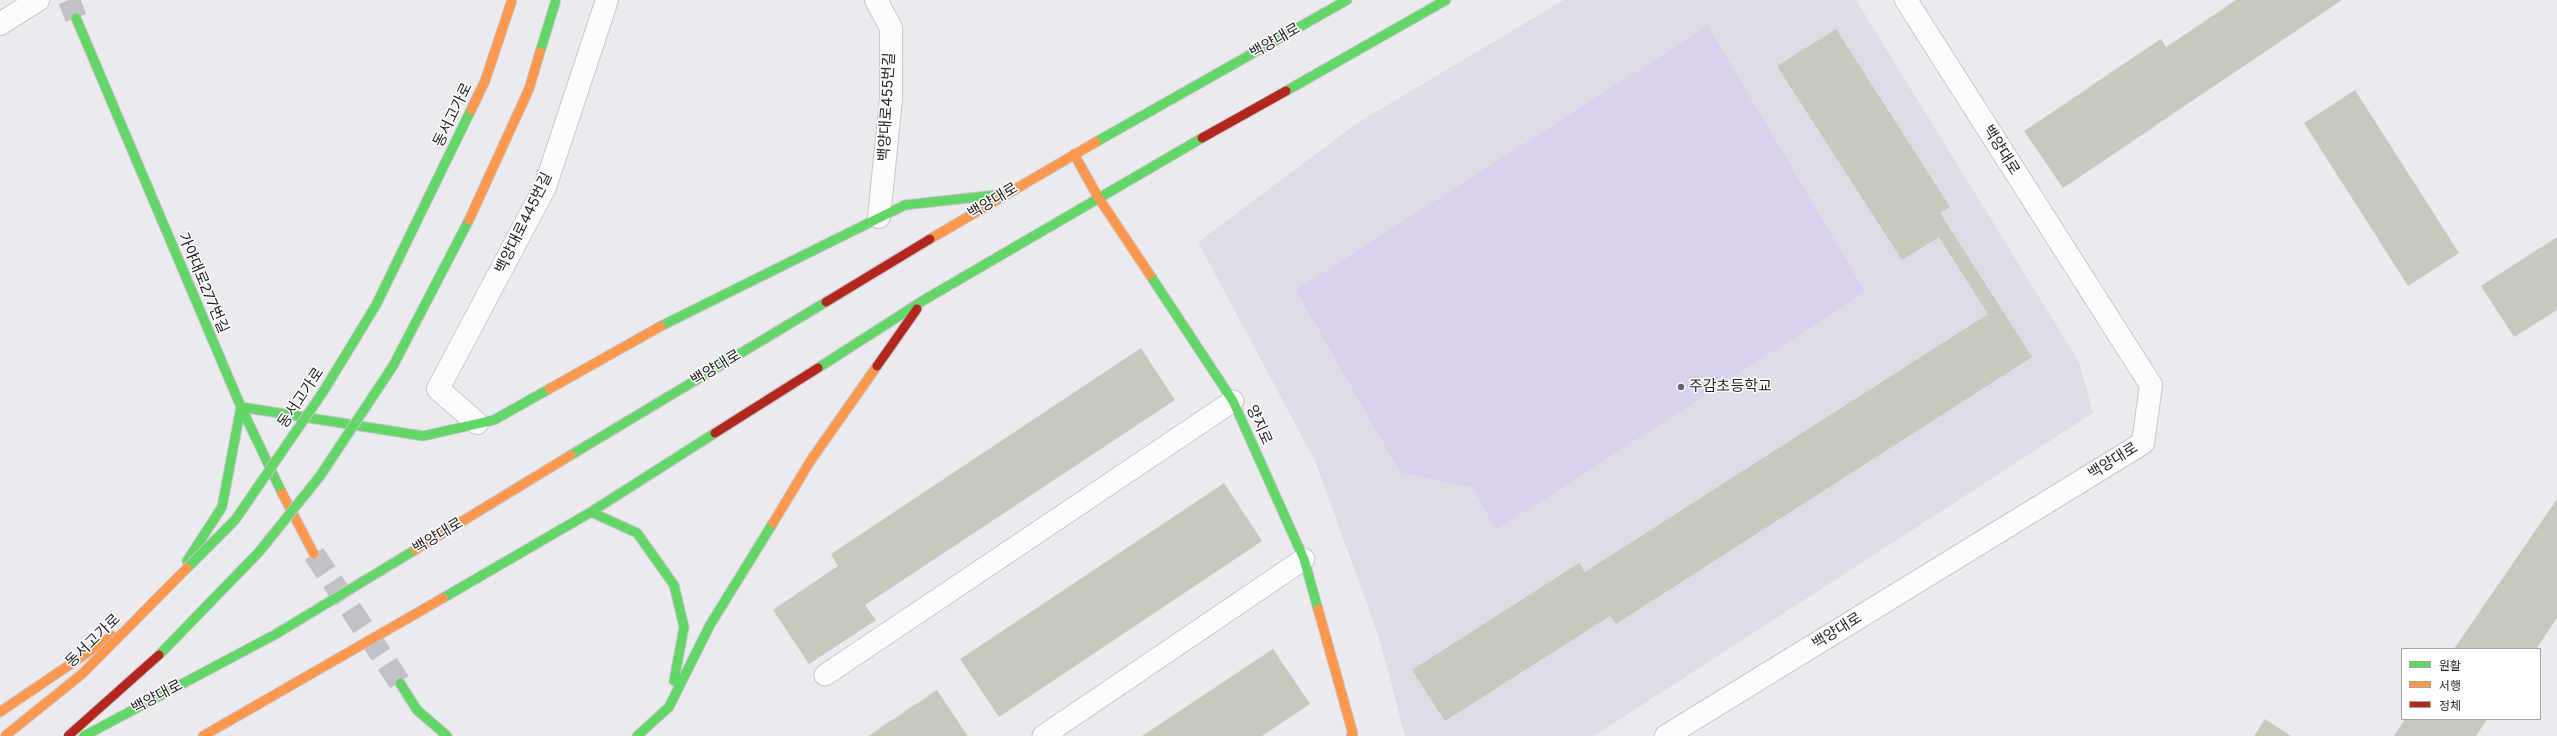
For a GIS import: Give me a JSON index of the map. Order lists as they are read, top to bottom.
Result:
{
  "streets": {
    "main road": [
      "백양대로",
      "동서고가로",
      "가야대로277번길",
      "양지로"
    ],
    "street": ["백양대로455번길", "백양대로445번길"]
  },
  "crossings": [
    ["백양대로", "양지로"]
  ],
  "places": ["주감초등학교"],
  "legend": ["원활", "서행", "정체"]
}
